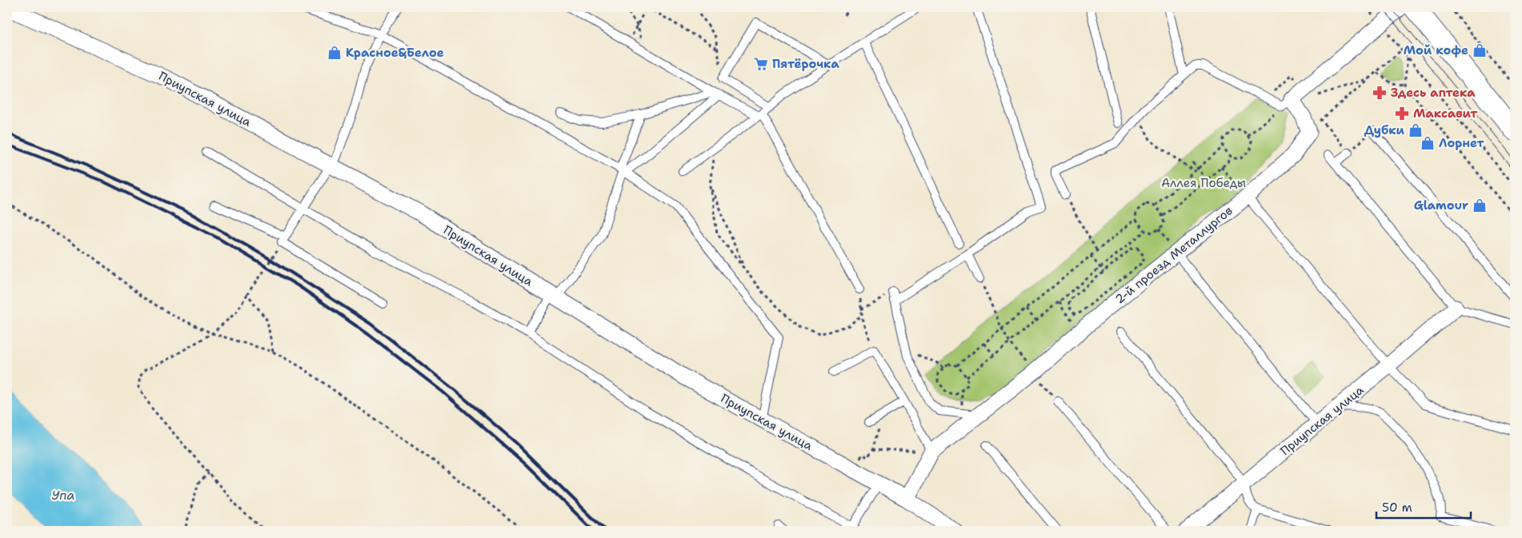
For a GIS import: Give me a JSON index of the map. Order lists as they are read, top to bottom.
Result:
{
  "streets": {
    "street": ["Приупская улица", "2-й проезд Металлургов"]
  },
  "crossings": [
    ["Приупская улица", "2-й проезд Металлургов"]
  ],
  "water": ["Упа"],
  "parks": ["Аллея Победы"],
  "places": {
    "shop": [
      "Мой кофе",
      "Красное&Белое",
      "Дубки",
      "Лорнет",
      "Glamour"
    ],
    "supermarket": ["Пятёрочка"],
    "pharmacy": ["Здесь аптека", "Максавит"]
  },
  "scale_bar": "50 m"
}
